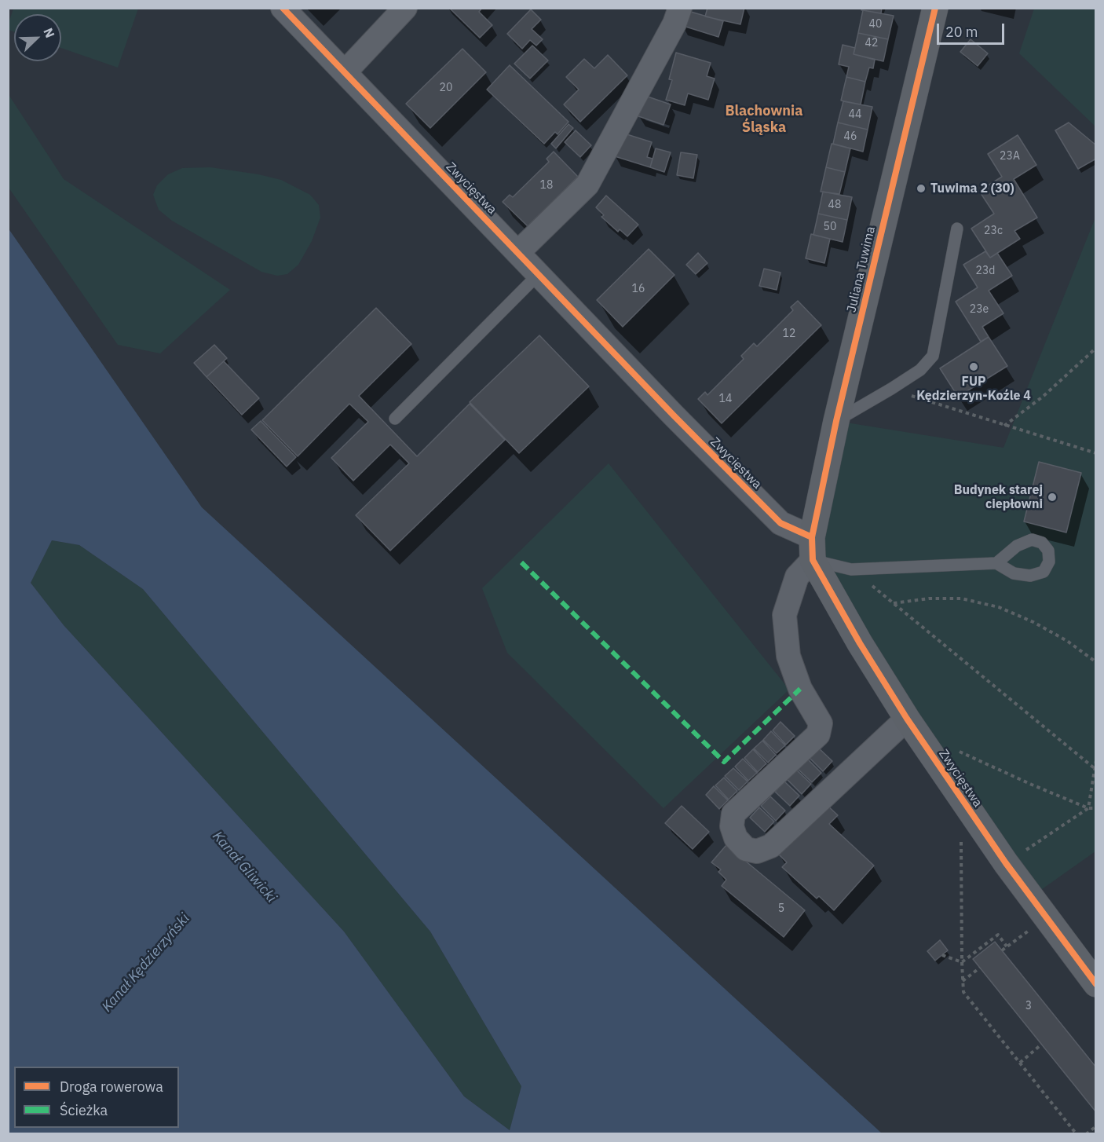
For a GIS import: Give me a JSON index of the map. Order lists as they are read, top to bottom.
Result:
{
  "streets": {
    "street": ["Zwycięstwa", "Juliana Tuwima"]
  },
  "crossings": [
    ["Zwycięstwa", "Juliana Tuwima"]
  ],
  "districts": ["Blachownia Śląska"],
  "water": ["Kanał Gliwicki", "Kanał Kędzierzyński"],
  "places": ["Tuwima 2 (30)", "FUP Kędzierzyn-Koźle 4", "Budynek starej ciepłowni"],
  "house_numbers": [
    "40",
    "42",
    "20",
    "44",
    "46",
    "23A",
    "18",
    "48",
    "50",
    "23c",
    "23d",
    "16",
    "23e",
    "12",
    "14",
    "5",
    "3"
  ],
  "legend": ["Droga rowerowa", "Ścieżka"],
  "scale_bar": "20 m",
  "north": "top right"
}
